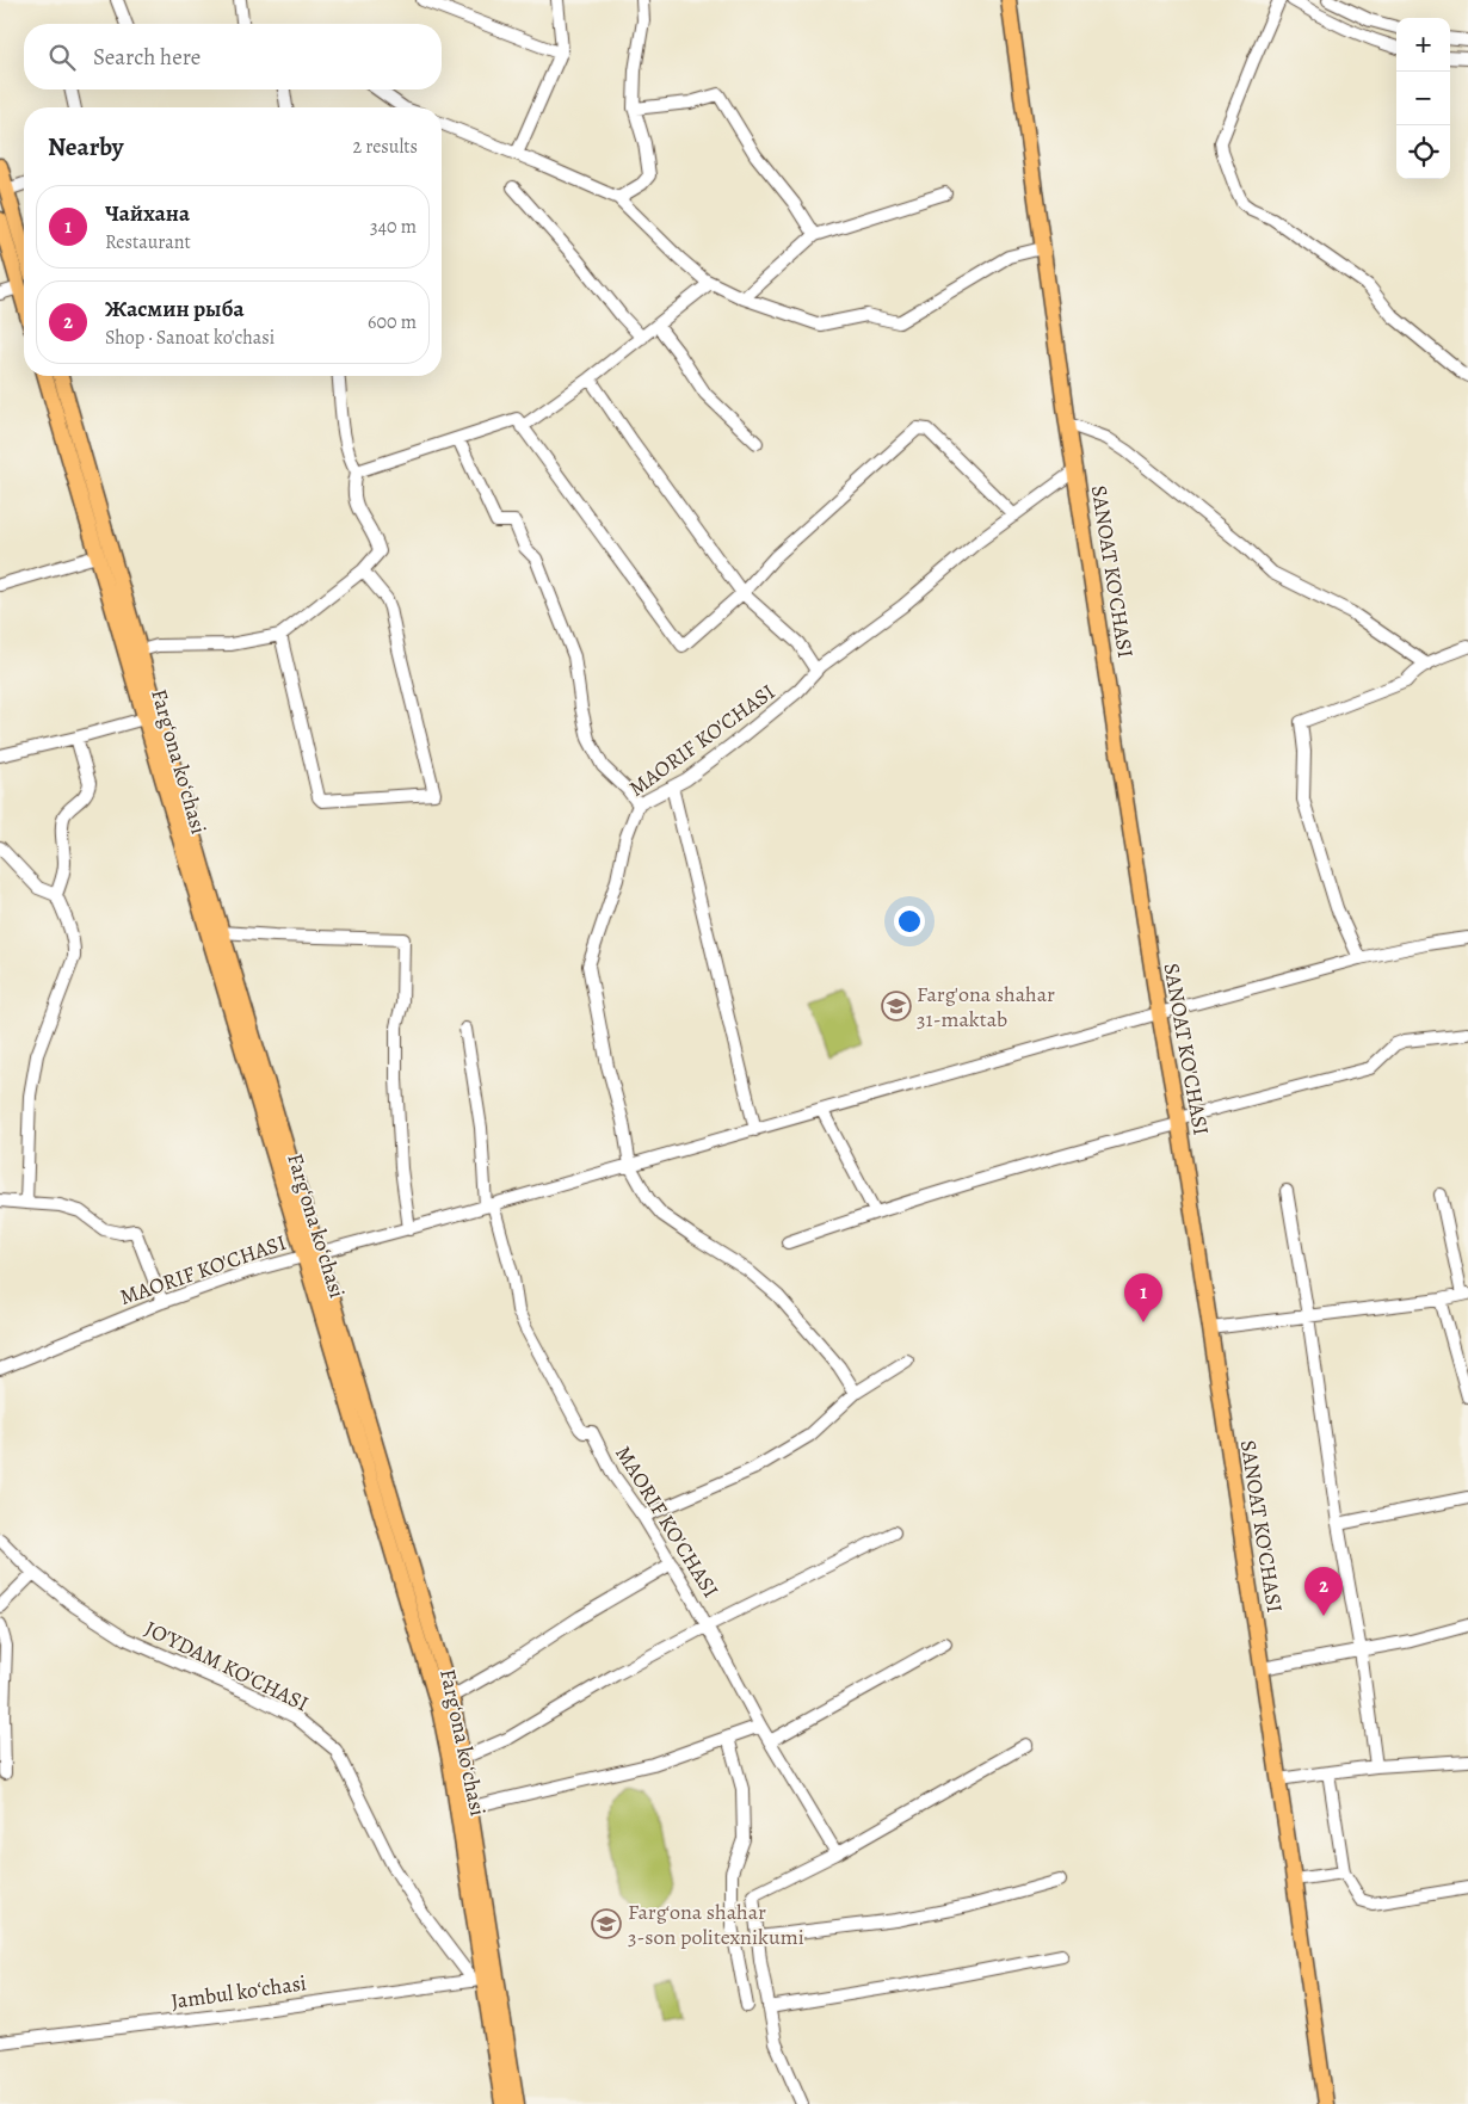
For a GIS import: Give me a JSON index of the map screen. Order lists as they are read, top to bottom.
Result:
{
  "streets": {
    "main road": ["SANOAT KO'CHASI", "Fargʻona koʻchasi"],
    "street": ["MAORIF KO'CHASI", "JO'YDAM KO'CHASI", "Jambul koʻchasi"]
  },
  "crossings": [
    ["SANOAT KO'CHASI", "MAORIF KO'CHASI"],
    ["MAORIF KO'CHASI", "Fargʻona koʻchasi"],
    ["Fargʻona koʻchasi", "JO'YDAM KO'CHASI"],
    ["Fargʻona koʻchasi", "Jambul koʻchasi"],
    ["JO'YDAM KO'CHASI", "Jambul koʻchasi"]
  ],
  "places": {
    "school or university": ["Farg'ona shahar 31-maktab", "Farg‘ona shahar 3-son politexnikumi"]
  },
  "page": {
    "map_buttons": ["+", "−"],
    "search": "Search here",
    "heading": ["Nearby", "2 results"],
    "list": [
      {
        "mark": "1",
        "name": "Чайхана",
        "note": "Restaurant",
        "value": "340 m"
      },
      {
        "mark": "2",
        "name": "Жасмин рыба",
        "note": "Shop · Sanoat ko'chasi",
        "value": "600 m"
      }
    ],
    "pins": ["1", "2"]
  }
}
